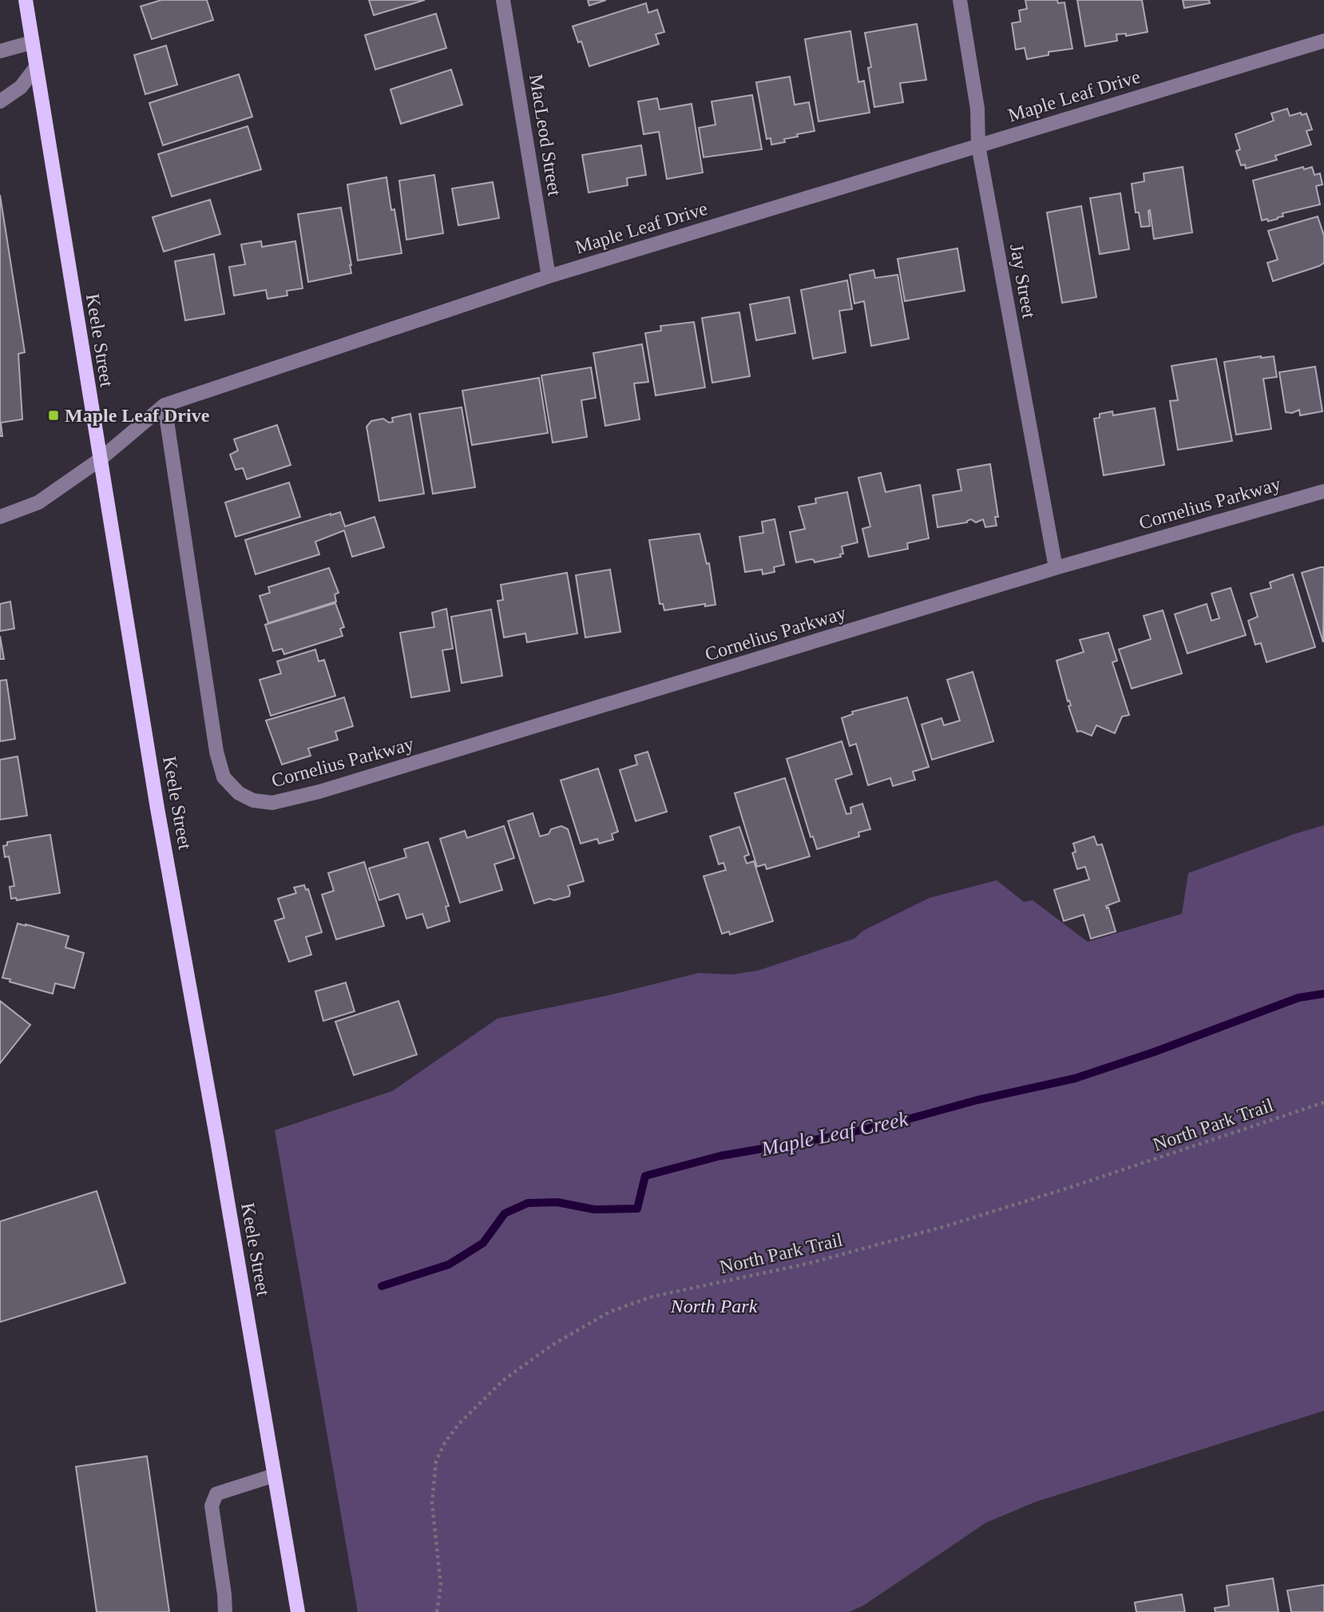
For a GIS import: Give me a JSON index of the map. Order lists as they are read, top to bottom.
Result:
{
  "streets": {
    "main road": ["Keele Street"],
    "street": [
      "Maple Leaf Drive",
      "MacLeod Street",
      "Jay Street",
      "Cornelius Parkway"
    ],
    "path": ["North Park Trail"]
  },
  "crossings": [
    ["Maple Leaf Drive", "MacLeod Street"],
    ["Maple Leaf Drive", "Jay Street"],
    ["Maple Leaf Drive", "Keele Street"],
    ["Maple Leaf Drive", "Cornelius Parkway"],
    ["Jay Street", "Cornelius Parkway"]
  ],
  "water": ["Maple Leaf Creek"],
  "parks": ["North Park"],
  "places": {
    "transit": ["Maple Leaf Drive"]
  }
}
